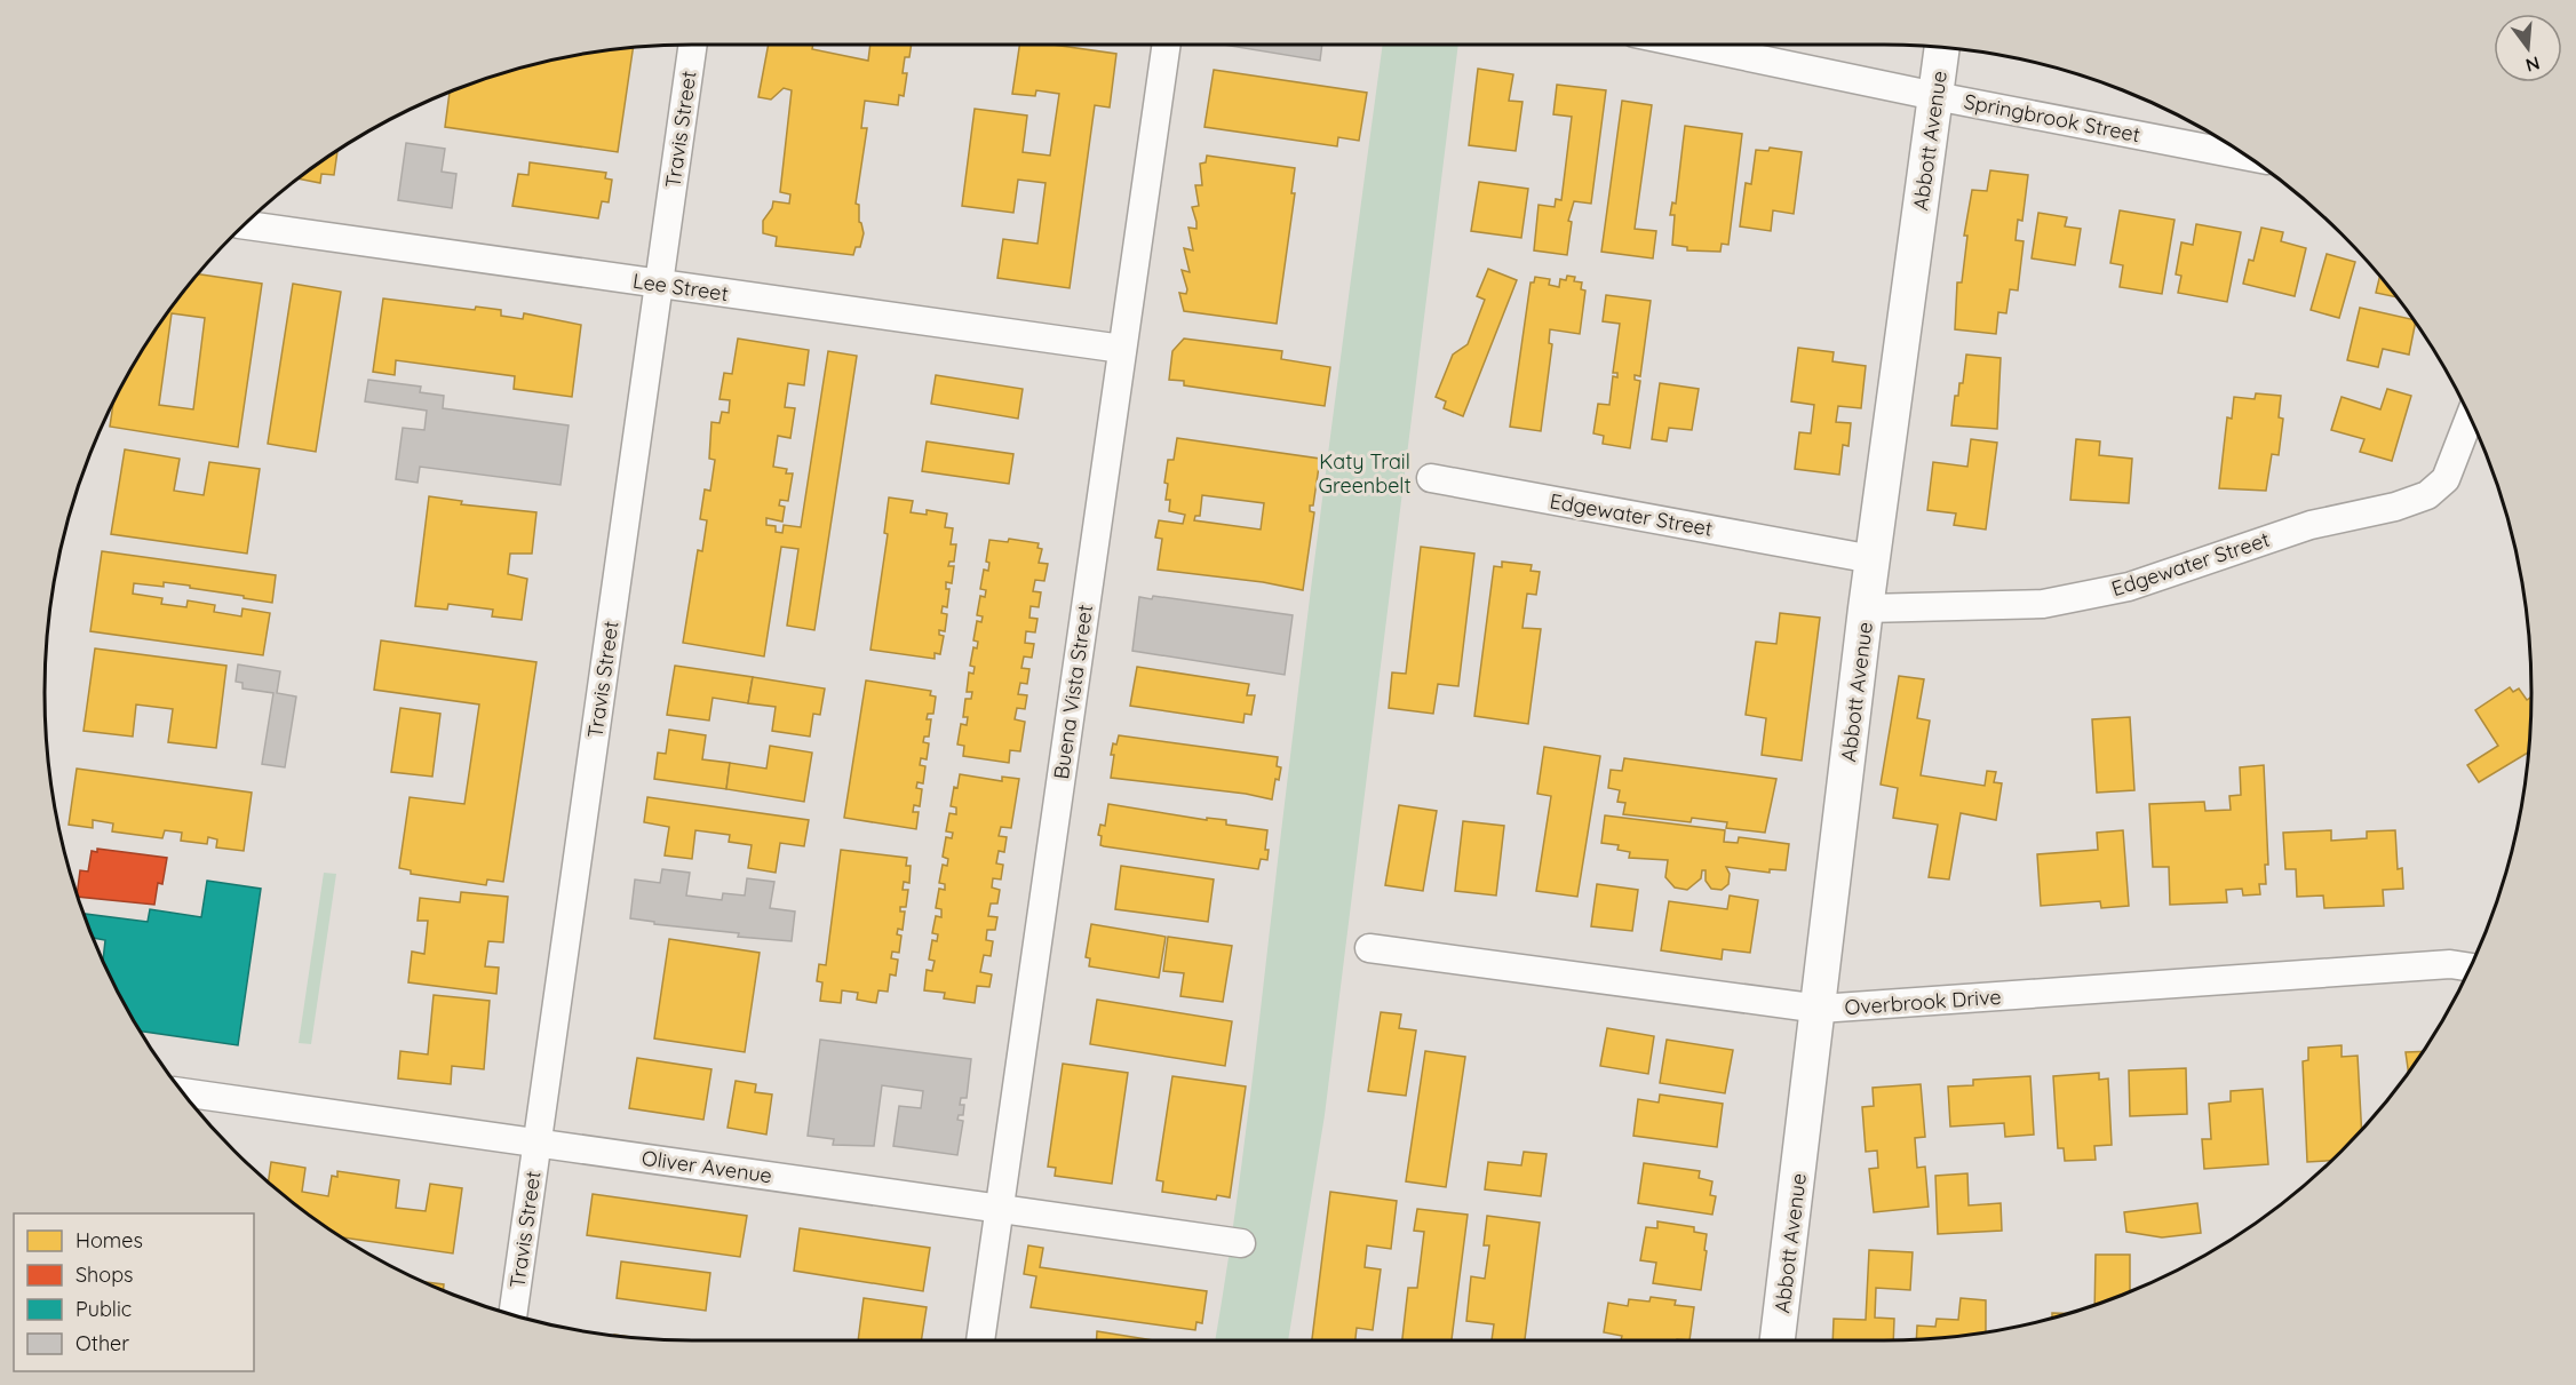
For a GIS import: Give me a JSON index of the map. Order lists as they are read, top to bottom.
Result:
{
  "streets": {
    "street": [
      "Springbrook Street",
      "Travis Street",
      "Abbott Avenue",
      "Lee Street",
      "Edgewater Street",
      "Buena Vista Street",
      "Overbrook Drive",
      "Oliver Avenue"
    ]
  },
  "crossings": [
    ["Springbrook Street", "Abbott Avenue"],
    ["Travis Street", "Lee Street"],
    ["Travis Street", "Oliver Avenue"],
    ["Abbott Avenue", "Edgewater Street"],
    ["Abbott Avenue", "Overbrook Drive"],
    ["Lee Street", "Buena Vista Street"],
    ["Buena Vista Street", "Oliver Avenue"]
  ],
  "parks": ["Katy Trail Greenbelt"],
  "legend": [
    "Homes",
    "Shops",
    "Public",
    "Other"
  ],
  "north": "bottom"
}
